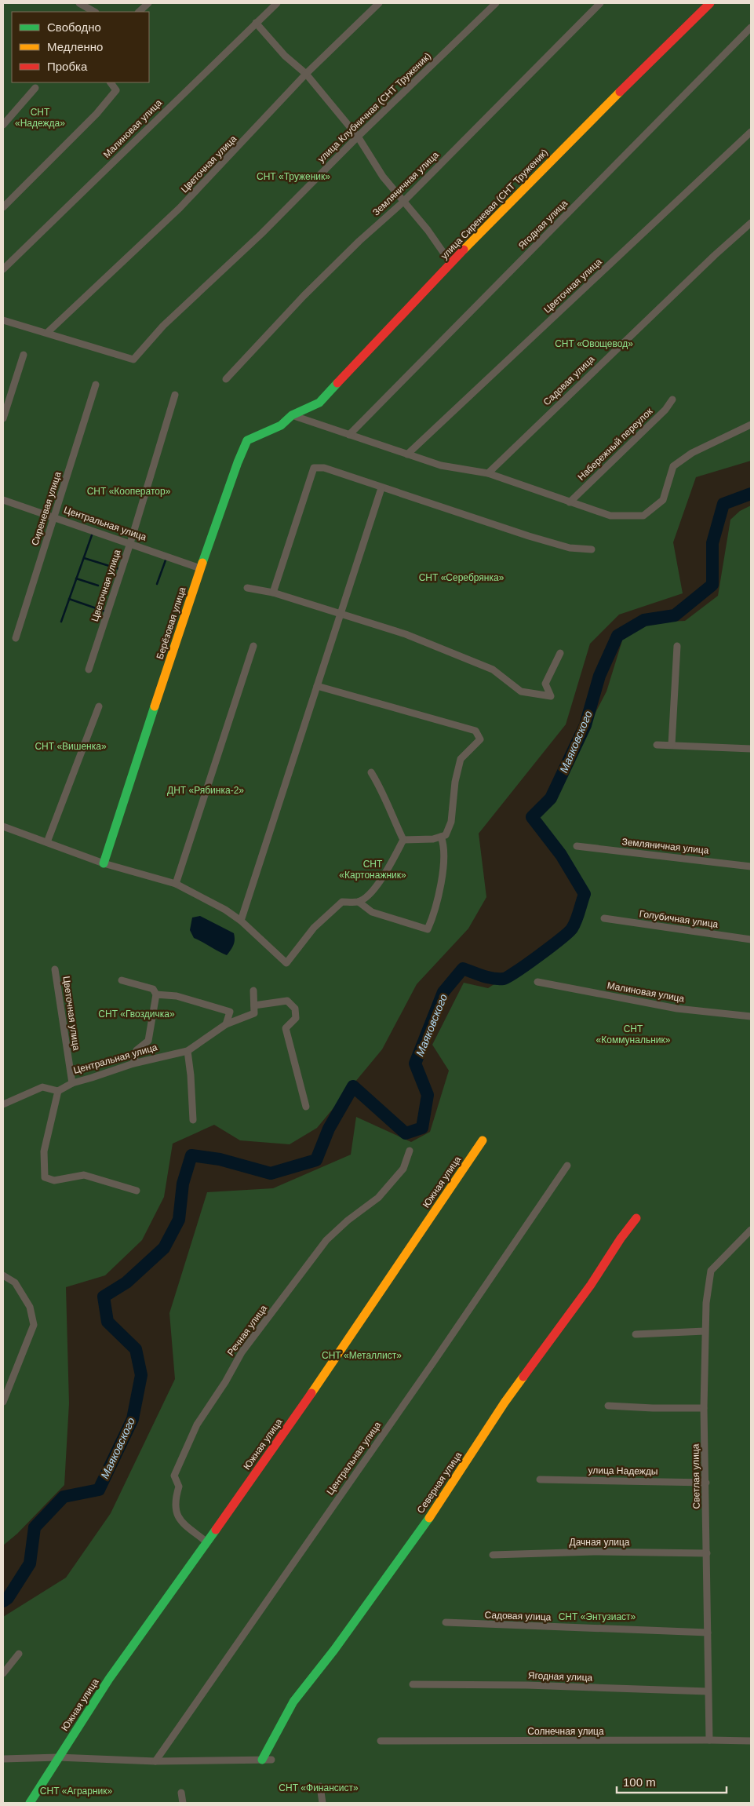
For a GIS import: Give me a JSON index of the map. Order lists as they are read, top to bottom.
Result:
{
  "streets": {
    "street": [
      "улица Клубничная (СНТ Труженик)",
      "Малиновая улица",
      "Цветочная улица",
      "Земляничная улица",
      "улица Сиреневая (СНТ Труженик)",
      "Ягодная улица",
      "Садовая улица",
      "Набережный переулок",
      "Сиреневая улица",
      "Центральная улица",
      "Берёзовая улица",
      "Голубичная улица",
      "Южная улица",
      "Речная улица",
      "улица Надежды",
      "Светлая улица",
      "Северная улица",
      "Дачная улица",
      "Солнечная улица"
    ]
  },
  "crossings": [
    ["улица Клубничная (СНТ Труженик)", "Цветочная улица"],
    ["Цветочная улица", "Центральная улица"],
    ["улица Сиреневая (СНТ Труженик)", "Берёзовая улица"],
    ["Ягодная улица", "Светлая улица"],
    ["Садовая улица", "Светлая улица"],
    ["Сиреневая улица", "Центральная улица"],
    ["Центральная улица", "Берёзовая улица"],
    ["Южная улица", "Речная улица"],
    ["улица Надежды", "Светлая улица"],
    ["Светлая улица", "Дачная улица"],
    ["Светлая улица", "Солнечная улица"]
  ],
  "water": ["Маяковского"],
  "parks": [
    "СНТ «Надежда»",
    "СНТ «Труженик»",
    "СНТ «Овощевод»",
    "СНТ «Кооператор»",
    "СНТ «Серебрянка»",
    "СНТ «Вишенка»",
    "ДНТ «Рябинка-2»",
    "СНТ «Картонажник»",
    "СНТ «Гвоздичка»",
    "СНТ «Коммунальник»",
    "СНТ «Металлист»",
    "СНТ «Энтузиаст»",
    "СНТ «Финансист»",
    "СНТ «Аграрник»"
  ],
  "legend": ["Свободно", "Медленно", "Пробка"],
  "scale_bar": "100 m"
}
